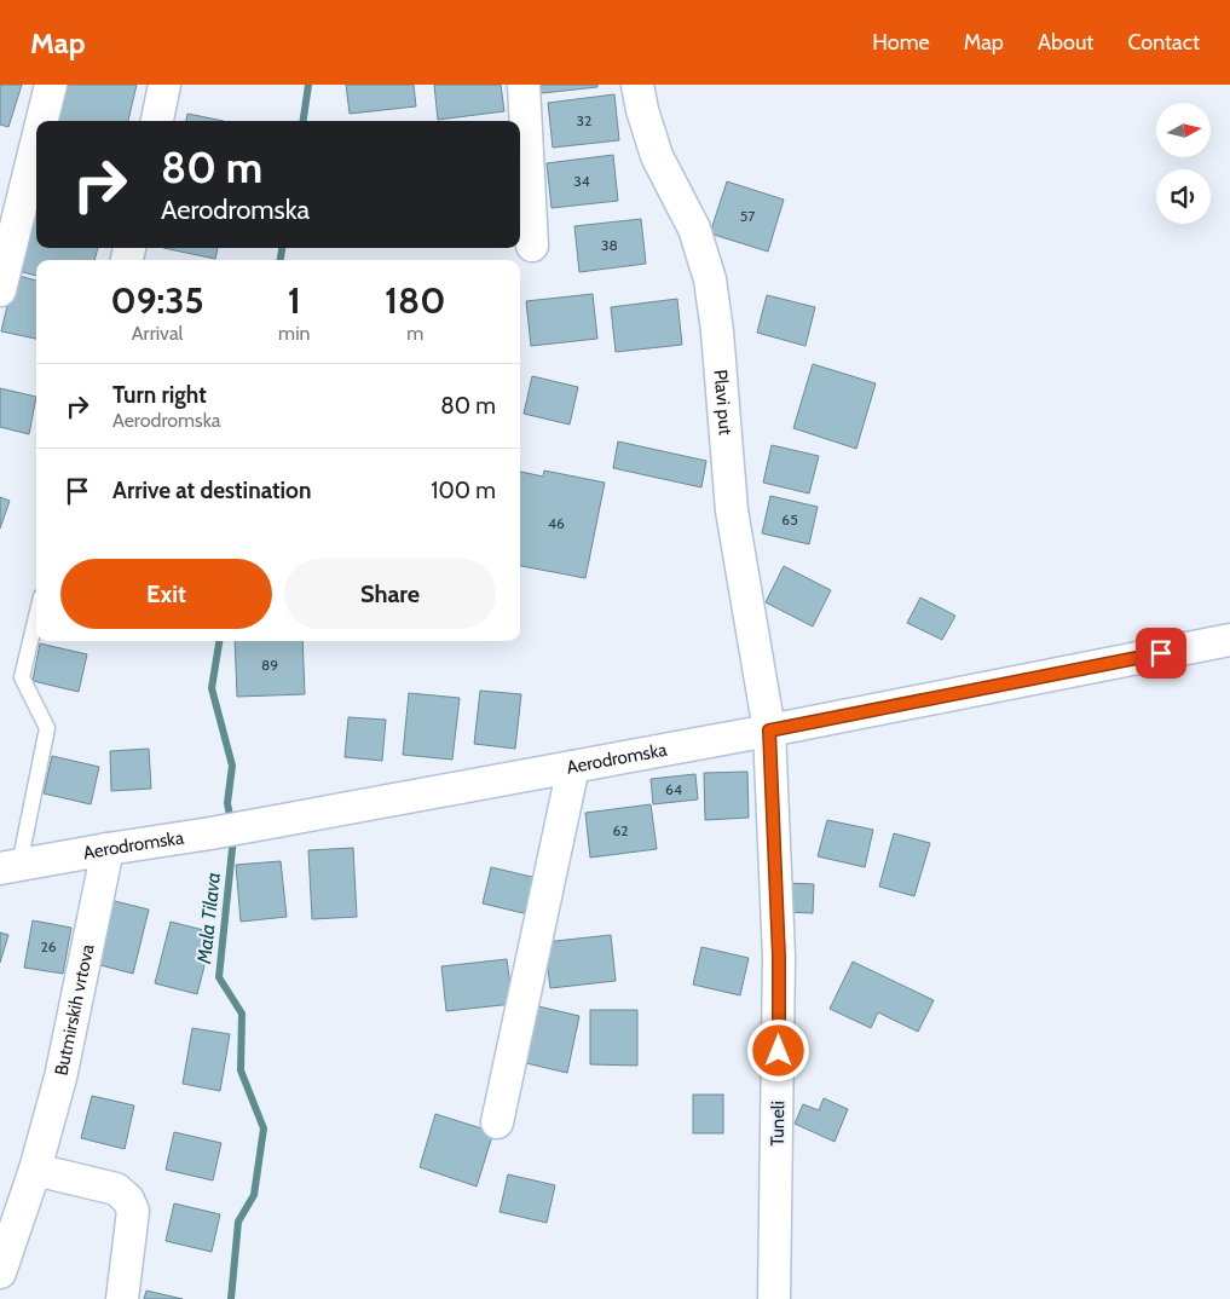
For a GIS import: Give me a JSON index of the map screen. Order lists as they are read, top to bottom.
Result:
{
  "streets": {
    "street": [
      "Plavi put",
      "Aerodromska",
      "Butmirskih vrtova",
      "Tuneli"
    ]
  },
  "crossings": [
    ["Plavi put", "Aerodromska"],
    ["Plavi put", "Tuneli"],
    ["Aerodromska", "Butmirskih vrtova"],
    ["Aerodromska", "Tuneli"]
  ],
  "water": ["Mala Tilava"],
  "house_numbers": [
    "32",
    "34",
    "57",
    "38",
    "65",
    "46",
    "89",
    "64",
    "62",
    "26"
  ],
  "north": "right",
  "page": {
    "header": "Map",
    "nav": [
      "Home",
      "Map",
      "About",
      "Contact"
    ],
    "turn": ["80 m", "Aerodromska"],
    "eta": [
      "09:35",
      "Arrival",
      "1",
      "min",
      "180",
      "m"
    ],
    "list": [
      {
        "name": "Turn right",
        "note": "Aerodromska",
        "value": "80 m"
      },
      {
        "name": "Arrive at destination",
        "value": "100 m"
      }
    ],
    "buttons": ["Exit", "Share"]
  }
}
